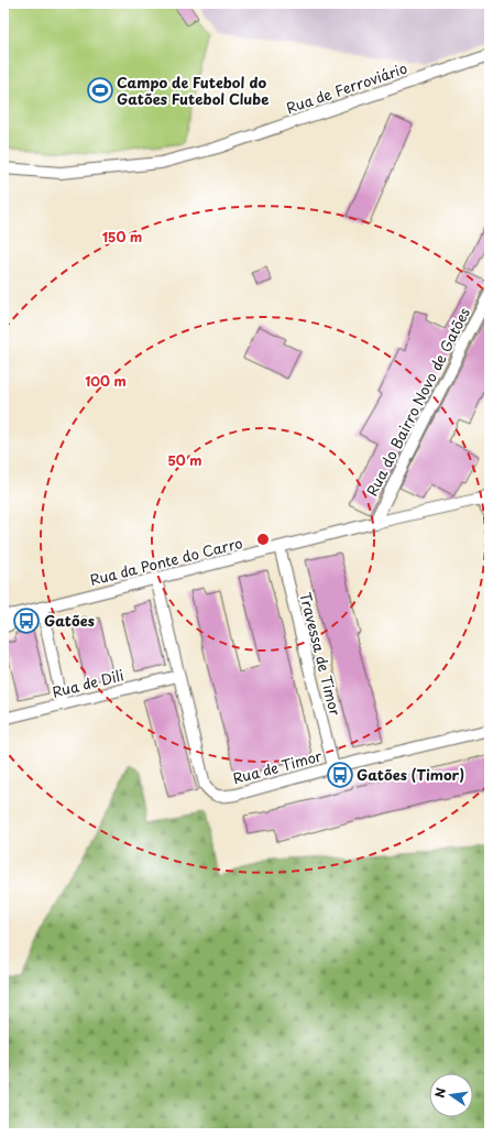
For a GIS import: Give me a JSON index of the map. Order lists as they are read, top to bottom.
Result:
{
  "streets": {
    "street": [
      "Rua de Ferroviário",
      "Rua do Bairro Novo de Gatões",
      "Rua da Ponte do Carro",
      "Travessa de Timor",
      "Rua de Dili",
      "Rua de Timor"
    ]
  },
  "crossings": [
    ["Rua do Bairro Novo de Gatões", "Rua da Ponte do Carro"],
    ["Rua da Ponte do Carro", "Travessa de Timor"],
    ["Rua da Ponte do Carro", "Rua de Timor"],
    ["Travessa de Timor", "Rua de Timor"],
    ["Rua de Dili", "Rua de Timor"]
  ],
  "places": {
    "sports": ["Campo de Futebol do Gatões Futebol Clube"],
    "bus stop": ["Gatões", "Gatões (Timor)"]
  },
  "north": "left",
  "rings": ["150 m", "100 m", "50 m"]
}
